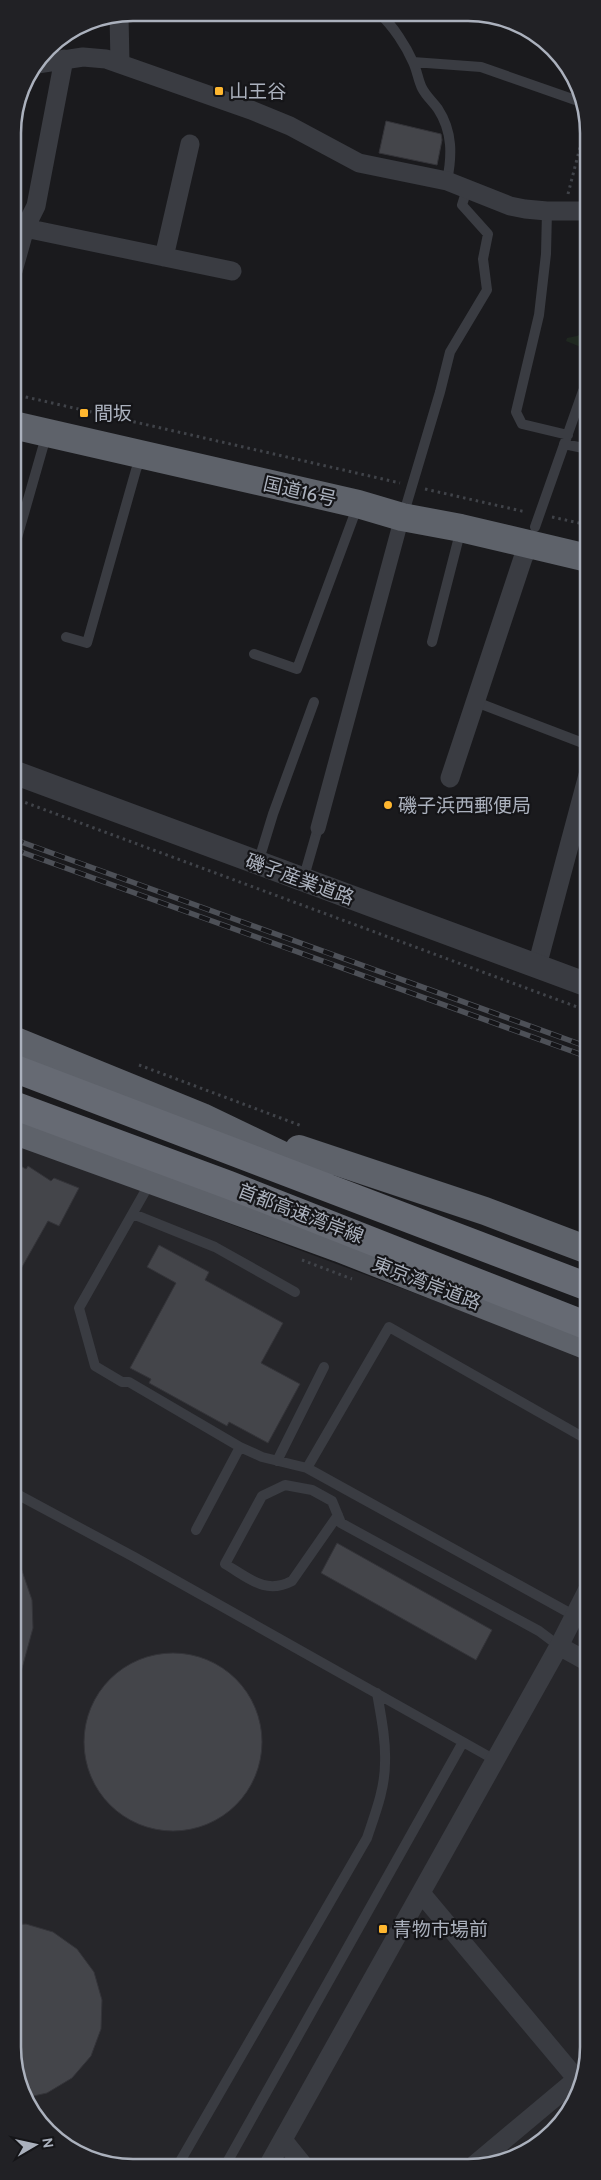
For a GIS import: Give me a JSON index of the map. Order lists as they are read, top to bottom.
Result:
{
  "streets": {
    "highway": ["国道16号", "首都高速湾岸線", "東京湾岸道路"],
    "street": ["磯子産業道路"]
  },
  "places": {
    "transit": ["山王谷", "間坂", "青物市場前"],
    "other": ["磯子浜西郵便局"]
  },
  "north": "right"
}
